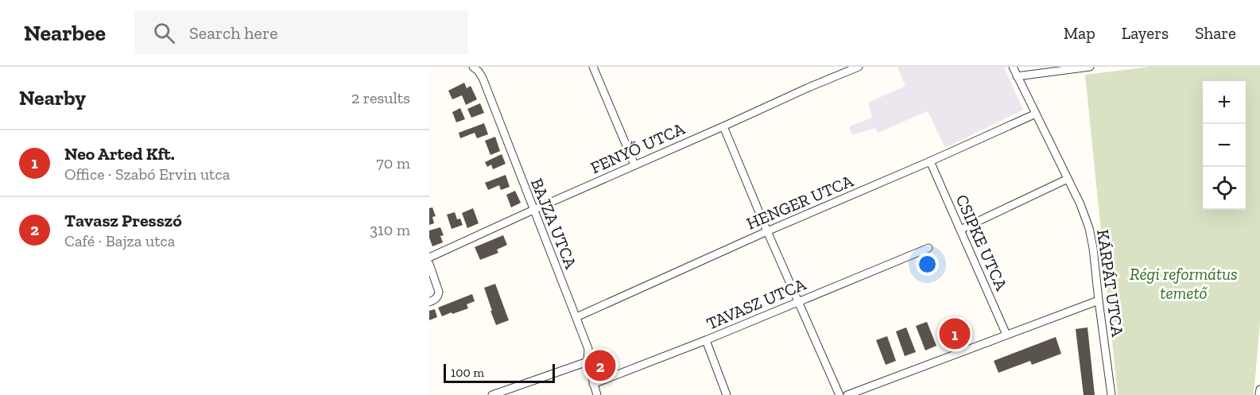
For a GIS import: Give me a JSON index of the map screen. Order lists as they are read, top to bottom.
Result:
{
  "streets": {
    "street": [
      "FENYŐ UTCA",
      "HENGER UTCA",
      "BAJZA UTCA",
      "CSIPKE UTCA",
      "KÁRPÁT UTCA",
      "TAVASZ UTCA"
    ]
  },
  "crossings": [
    ["FENYŐ UTCA", "BAJZA UTCA"],
    ["HENGER UTCA", "BAJZA UTCA"],
    ["HENGER UTCA", "CSIPKE UTCA"],
    ["HENGER UTCA", "KÁRPÁT UTCA"],
    ["BAJZA UTCA", "TAVASZ UTCA"]
  ],
  "parks": ["Régi református temető"],
  "scale_bar": "100 m",
  "page": {
    "header": "Nearbee",
    "search": "Search here",
    "nav": ["Map", "Layers", "Share"],
    "heading": ["Nearby", "2 results"],
    "map_buttons": ["+", "−"],
    "list": [
      {
        "mark": "1",
        "name": "Neo Arted Kft.",
        "note": "Office · Szabó Ervin utca",
        "value": "70 m"
      },
      {
        "mark": "2",
        "name": "Tavasz Presszó",
        "note": "Café · Bajza utca",
        "value": "310 m"
      }
    ],
    "pins": ["1", "2"],
    "scale": "100 m"
  }
}
